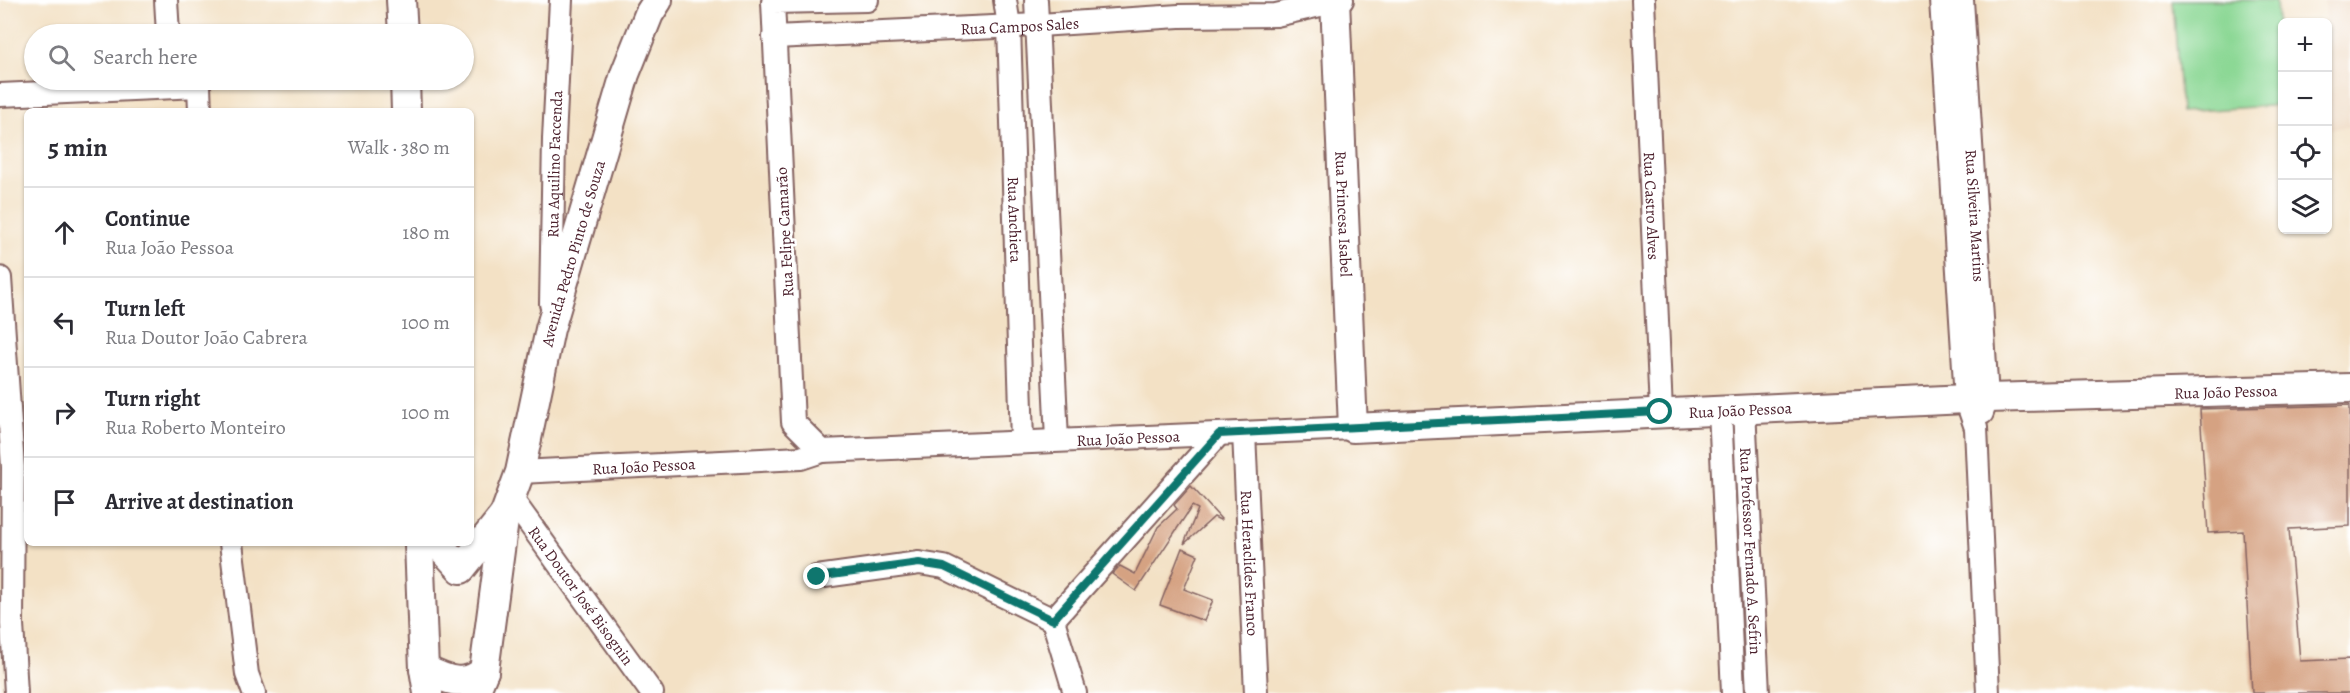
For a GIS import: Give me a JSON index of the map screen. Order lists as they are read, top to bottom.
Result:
{
  "streets": {
    "main road": ["Rua Princesa Isabel", "Avenida Pedro Pinto de Souza", "Rua João Pessoa"],
    "street": [
      "Rua Campos Sales",
      "Rua Aquilino Faccenda",
      "Rua Castro Alves",
      "Rua Silveira Martins",
      "Rua Anchieta",
      "Rua Felipe Camarão",
      "Rua Professor Fernado A. Sefrin",
      "Rua Heraclides Franco",
      "Rua Doutor José Bisognin"
    ]
  },
  "crossings": [
    ["Rua Campos Sales", "Rua Princesa Isabel"],
    ["Rua Campos Sales", "Rua Anchieta"],
    ["Rua Campos Sales", "Rua Felipe Camarão"],
    ["Rua Aquilino Faccenda", "Avenida Pedro Pinto de Souza"],
    ["Rua Castro Alves", "Rua João Pessoa"],
    ["Rua Princesa Isabel", "Rua João Pessoa"],
    ["Rua Silveira Martins", "Rua João Pessoa"],
    ["Rua Anchieta", "Rua João Pessoa"],
    ["Rua Felipe Camarão", "Rua João Pessoa"],
    ["Avenida Pedro Pinto de Souza", "Rua João Pessoa"],
    ["Avenida Pedro Pinto de Souza", "Rua Doutor José Bisognin"],
    ["Rua João Pessoa", "Rua Professor Fernado A. Sefrin"],
    ["Rua João Pessoa", "Rua Heraclides Franco"],
    ["Rua João Pessoa", "Rua Doutor José Bisognin"]
  ],
  "page": {
    "map_buttons": ["+", "−"],
    "search": "Search here",
    "heading": ["5 min", "Walk · 380 m"],
    "list": [
      ["Continue", "Rua João Pessoa", "180 m"],
      ["Turn left", "Rua Doutor João Cabrera", "100 m"],
      ["Turn right", "Rua Roberto Monteiro", "100 m"],
      "Arrive at destination"
    ]
  }
}
